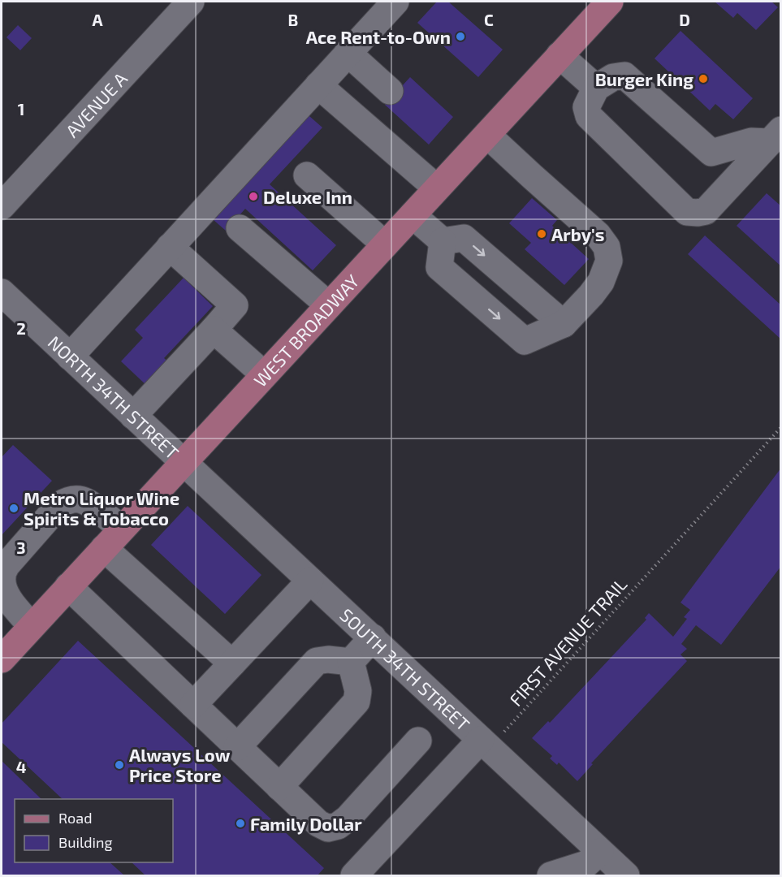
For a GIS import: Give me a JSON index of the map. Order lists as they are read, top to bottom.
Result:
{
  "streets": {
    "main road": ["WEST BROADWAY"],
    "street": ["AVENUE A", "NORTH 34TH STREET", "SOUTH 34TH STREET"],
    "path": ["FIRST AVENUE TRAIL"]
  },
  "crossings": [
    ["WEST BROADWAY", "NORTH 34TH STREET"],
    ["WEST BROADWAY", "SOUTH 34TH STREET"],
    ["NORTH 34TH STREET", "SOUTH 34TH STREET"],
    ["FIRST AVENUE TRAIL", "SOUTH 34TH STREET"]
  ],
  "places": [
    "Ace Rent-to-Own",
    "Burger King",
    "Deluxe Inn",
    "Arby's",
    "Metro Liquor Wine Spirits & Tobacco",
    "Always Low Price Store",
    "Family Dollar"
  ],
  "legend": ["Road", "Building"],
  "grid": {
    "columns": [
      "A",
      "B",
      "C",
      "D"
    ],
    "rows": [
      "1",
      "2",
      "3",
      "4"
    ]
  }
}
